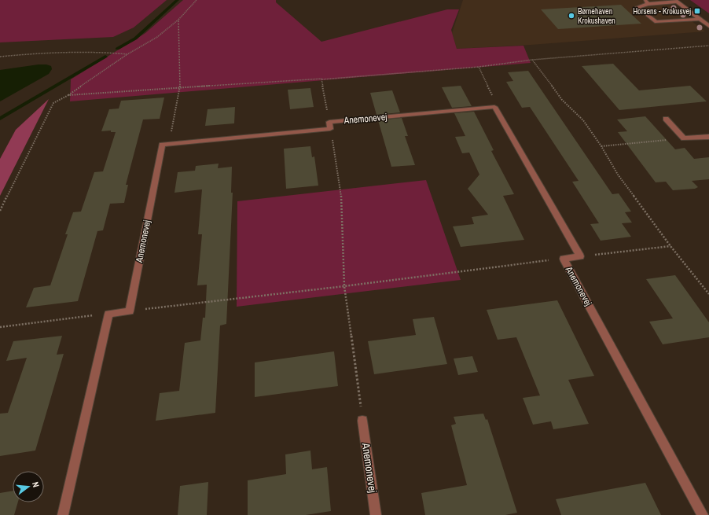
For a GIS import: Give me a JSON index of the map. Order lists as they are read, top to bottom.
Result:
{
  "streets": {
    "street": ["Anemonevej"]
  },
  "places": {
    "transit": ["Horsens - Krokusvej"],
    "other": ["Børnehaven Krokushaven"]
  },
  "north": "right"
}
